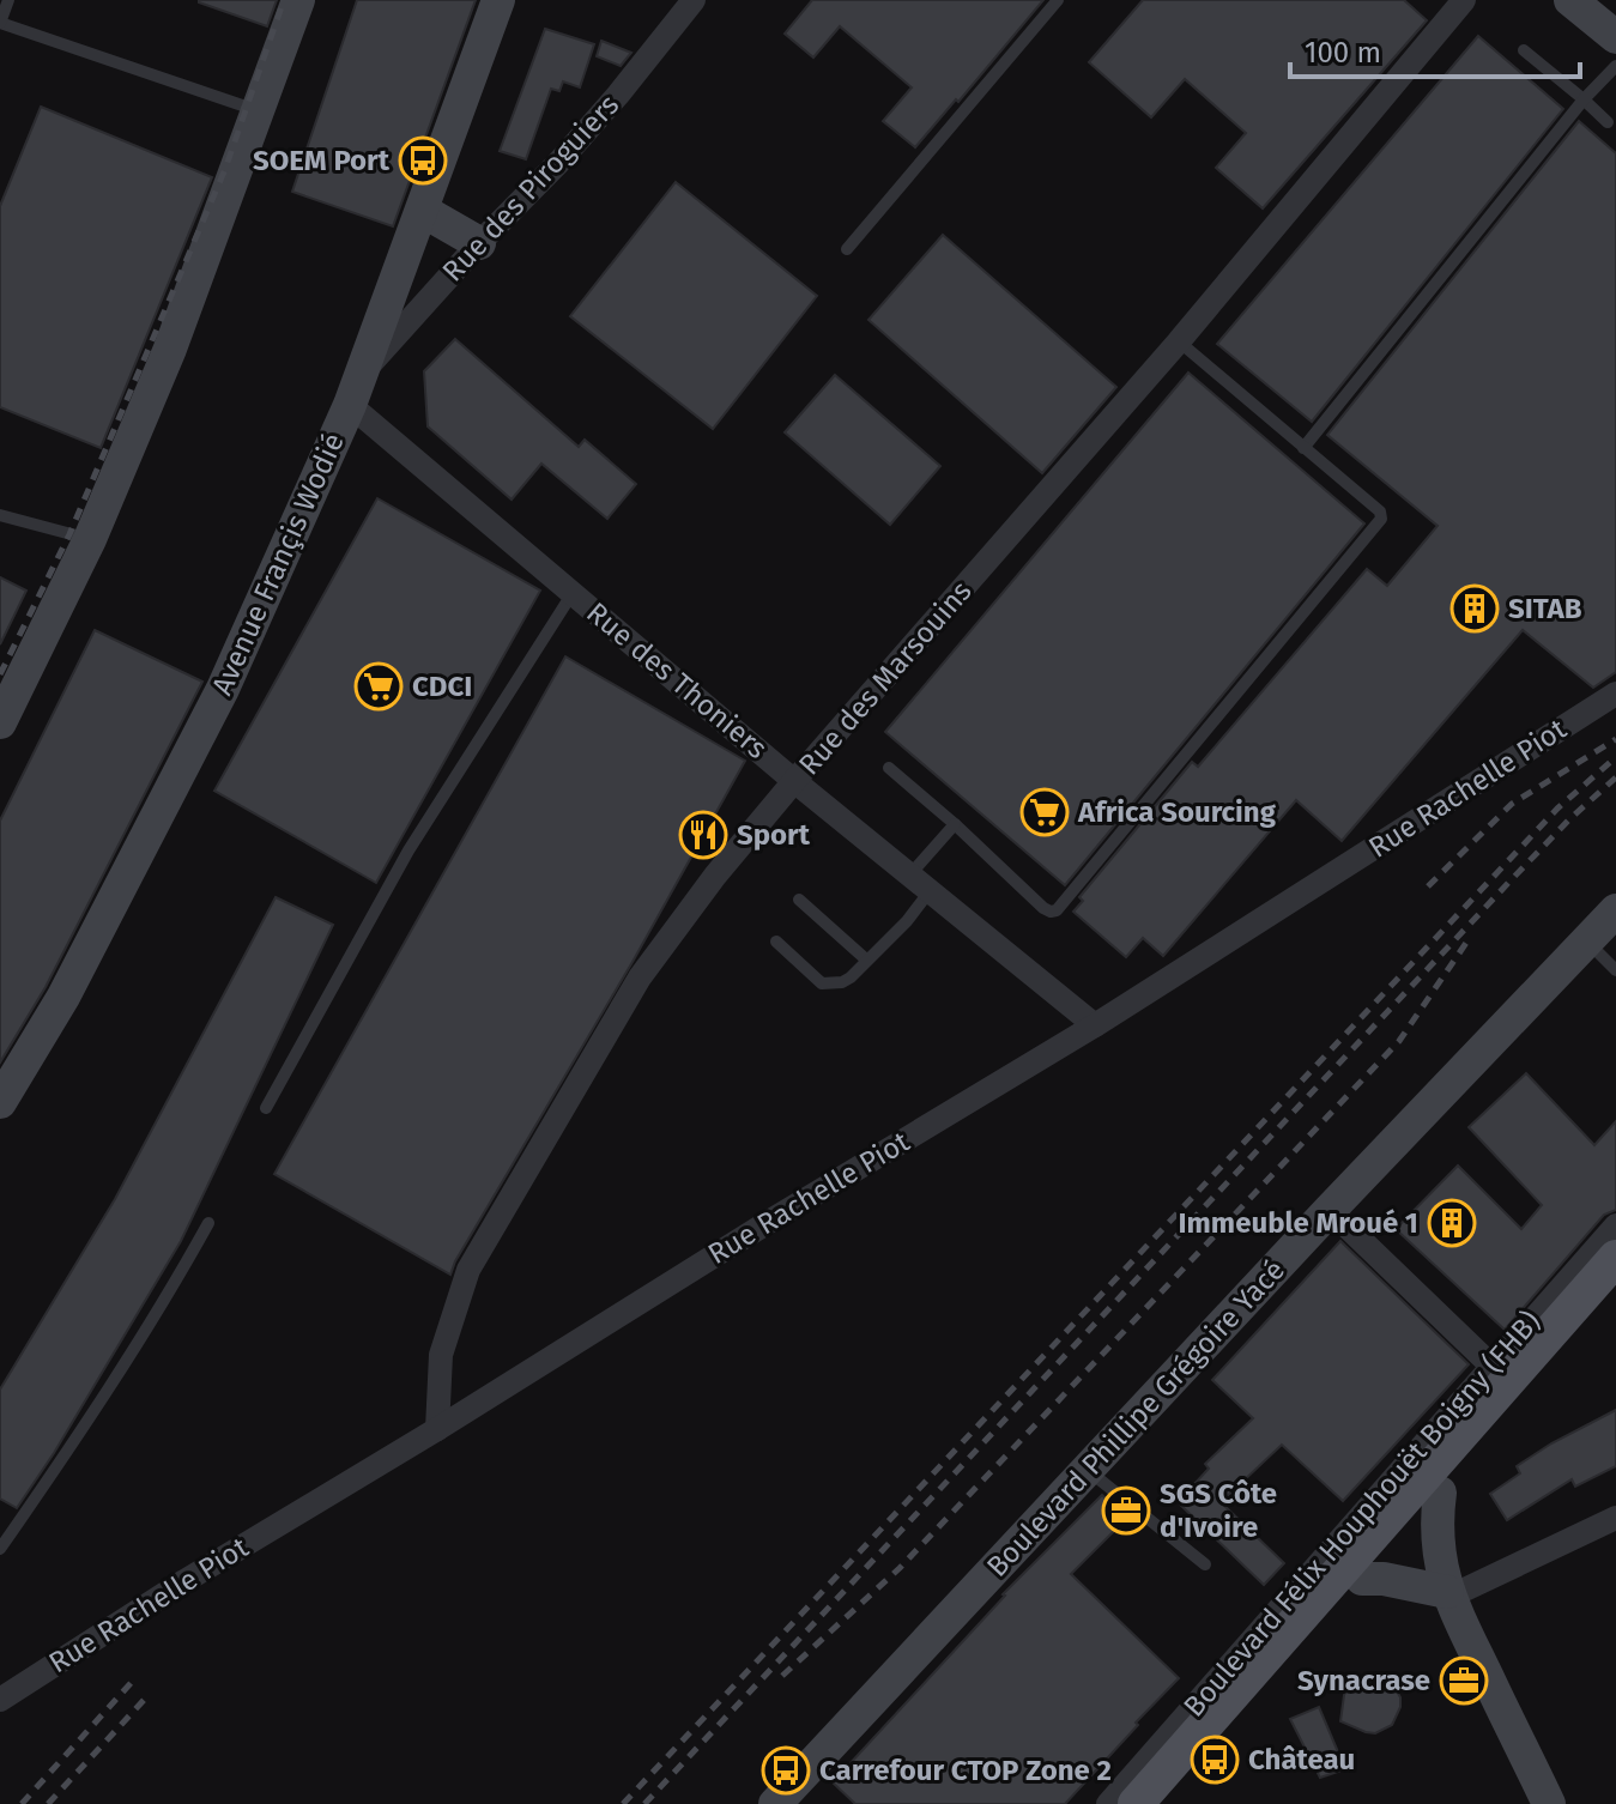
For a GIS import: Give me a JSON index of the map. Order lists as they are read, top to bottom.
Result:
{
  "streets": {
    "main road": ["Boulevard Félix Houphouët Boigny (FHB)"],
    "street": [
      "Rue des Piroguiers",
      "Avenue Françis Wodié",
      "Rue des Marsouins",
      "Rue des Thoniers",
      "Rue Rachelle Piot",
      "Boulevard Phillipe Grégoire Yacé"
    ]
  },
  "crossings": [
    ["Rue des Piroguiers", "Avenue Françis Wodié"],
    ["Avenue Françis Wodié", "Rue des Thoniers"],
    ["Rue des Marsouins", "Rue des Thoniers"],
    ["Rue des Marsouins", "Rue Rachelle Piot"],
    ["Rue des Thoniers", "Rue Rachelle Piot"]
  ],
  "places": {
    "bus stop": ["SOEM Port", "Château", "Carrefour CTOP Zone 2"],
    "building": ["SITAB", "Immeuble Mroué 1"],
    "supermarket": ["CDCI", "Africa Sourcing"],
    "restaurant": ["Sport"],
    "office": ["SGS Côte d'Ivoire", "Synacrase"]
  },
  "scale_bar": "100 m"
}
